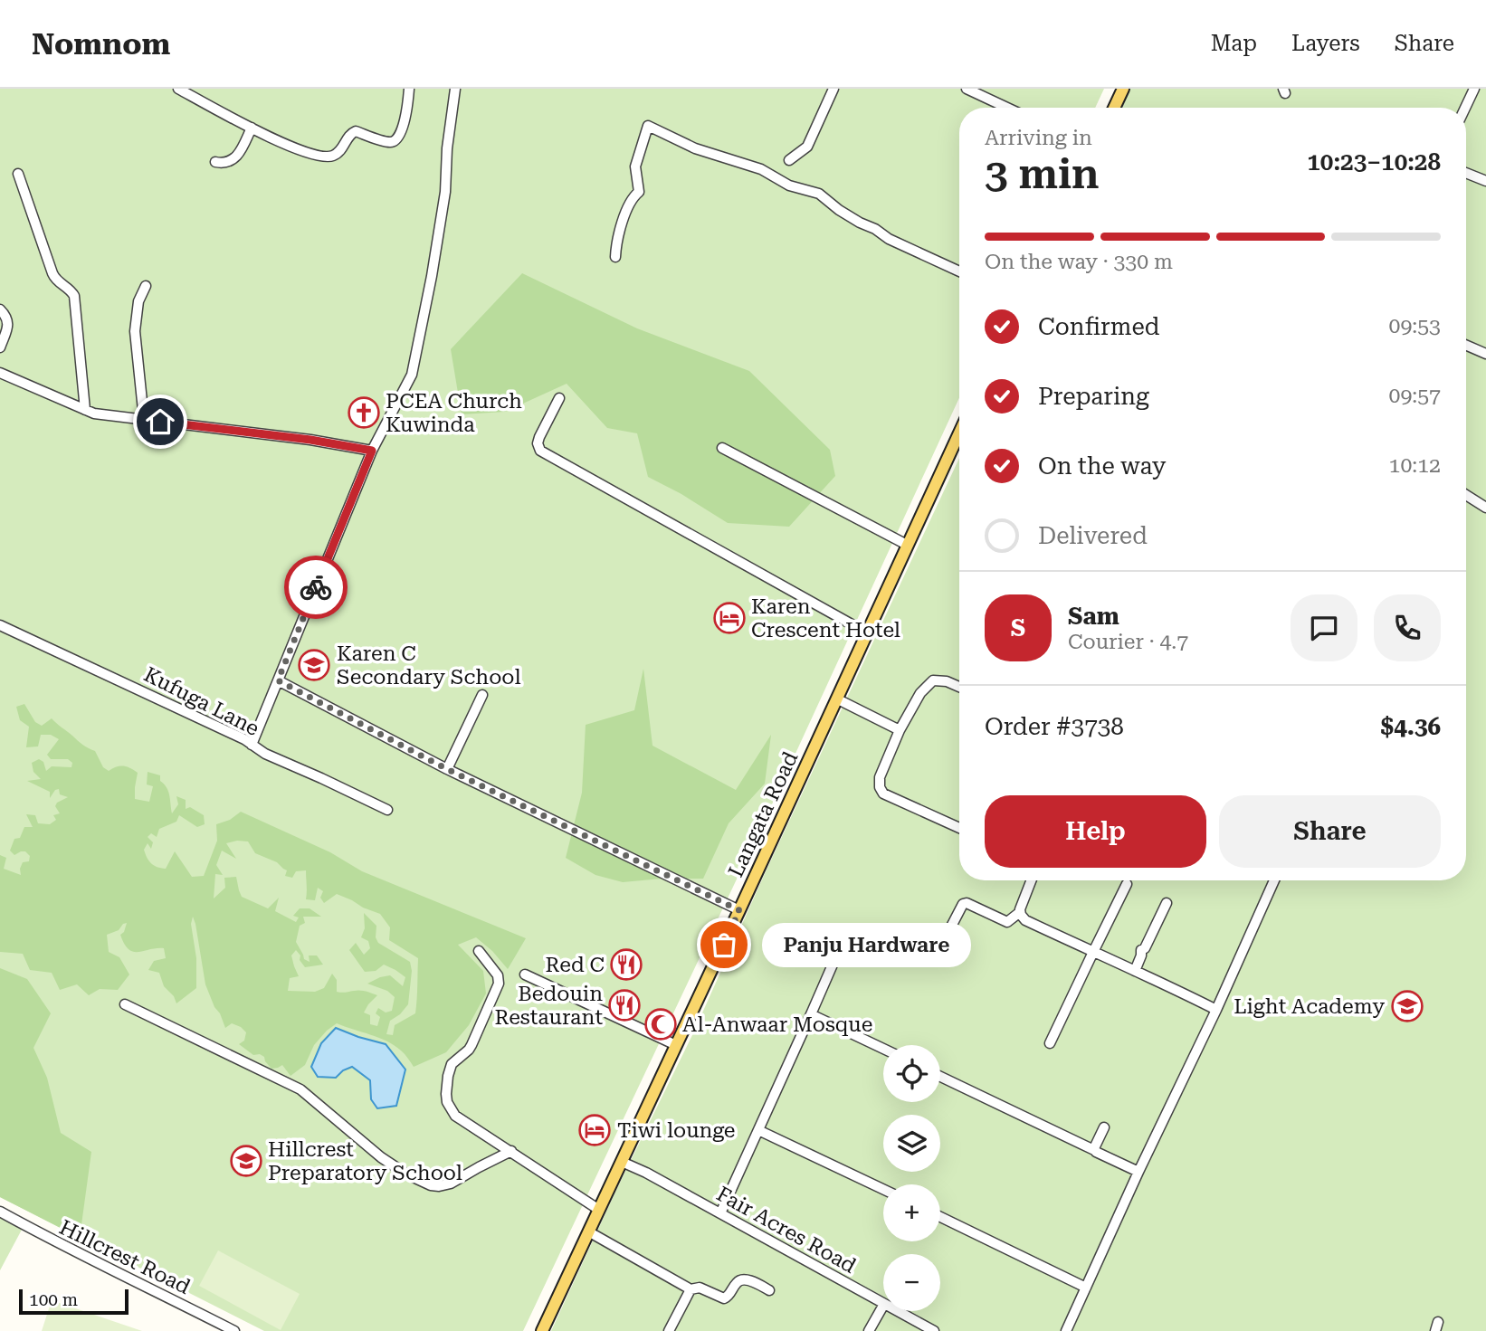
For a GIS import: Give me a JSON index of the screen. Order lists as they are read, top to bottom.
{
  "streets": {
    "main road": ["Langata Road"],
    "street": ["Kufuga Lane", "Fair Acres Road", "Hillcrest Road"]
  },
  "crossings": [
    ["Langata Road", "Fair Acres Road"]
  ],
  "places": {
    "church": ["PCEA Church Kuwinda"],
    "hotel": ["Karen Crescent Hotel", "Tiwi lounge"],
    "school or university": ["Karen C Secondary School", "Light Academy", "Hillcrest Preparatory School"],
    "other": ["Panju Hardware"],
    "restaurant": ["Red C", "Bedouin Restaurant"],
    "mosque": ["Al-Anwaar Mosque"]
  },
  "scale_bar": "100 m",
  "page": {
    "header": "Nomnom",
    "nav": ["Map", "Layers", "Share"],
    "heading": ["3 min", "Arriving in", "10:23–10:28"],
    "panel": [
      "Sam",
      "Courier · 4.7",
      "Order #3738",
      "$4.36"
    ],
    "bar": "On the way · 330 m",
    "list": [
      ["Confirmed", "09:53"],
      ["Preparing", "09:57"],
      ["On the way", "10:12"],
      "Delivered"
    ],
    "round": "S",
    "buttons": ["Help", "Share"],
    "bubble": "Panju Hardware",
    "map_buttons": ["+", "−"],
    "scale": "100 m"
  }
}
